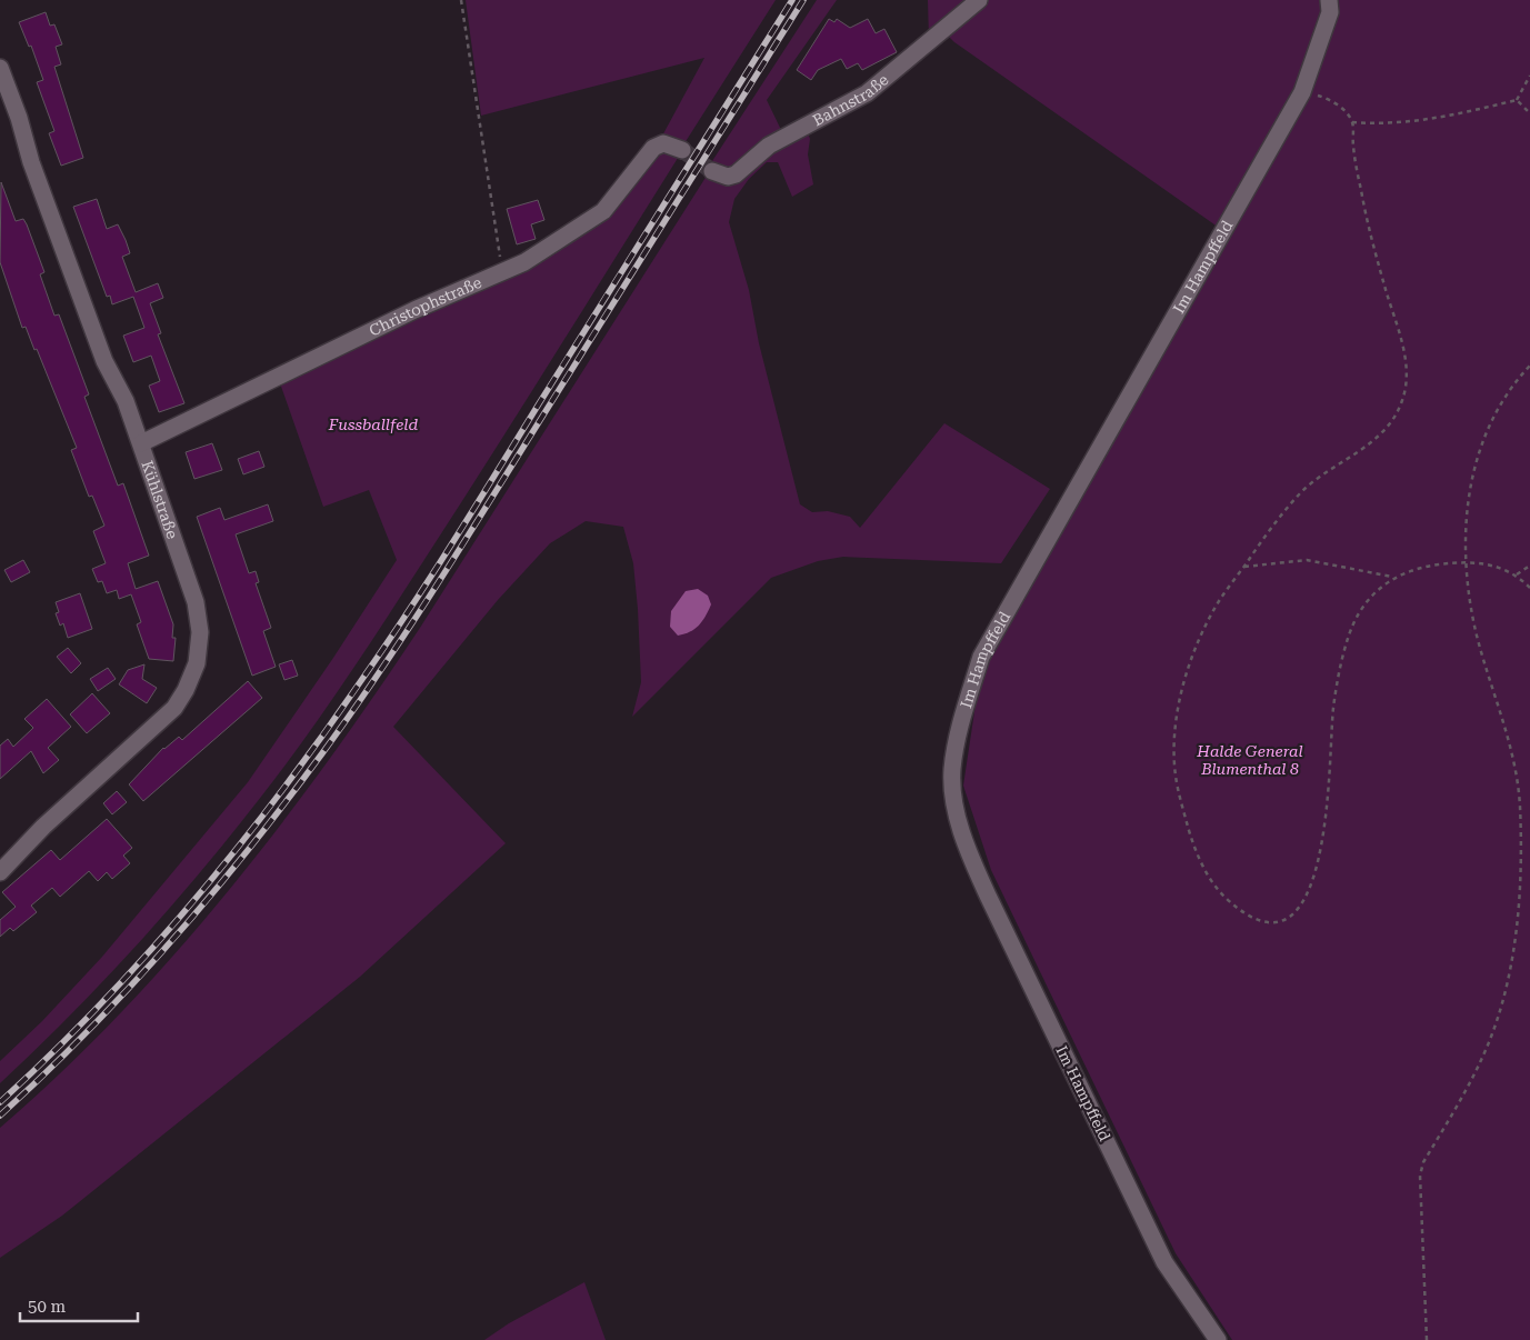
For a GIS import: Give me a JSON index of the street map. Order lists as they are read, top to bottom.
{
  "streets": {
    "street": [
      "Bahnstraße",
      "Im Hampffeld",
      "Christophstraße",
      "Kühlstraße"
    ]
  },
  "crossings": [
    ["Christophstraße", "Kühlstraße"]
  ],
  "parks": ["Fussballfeld", "Halde General Blumenthal 8"],
  "scale_bar": "50 m"
}
